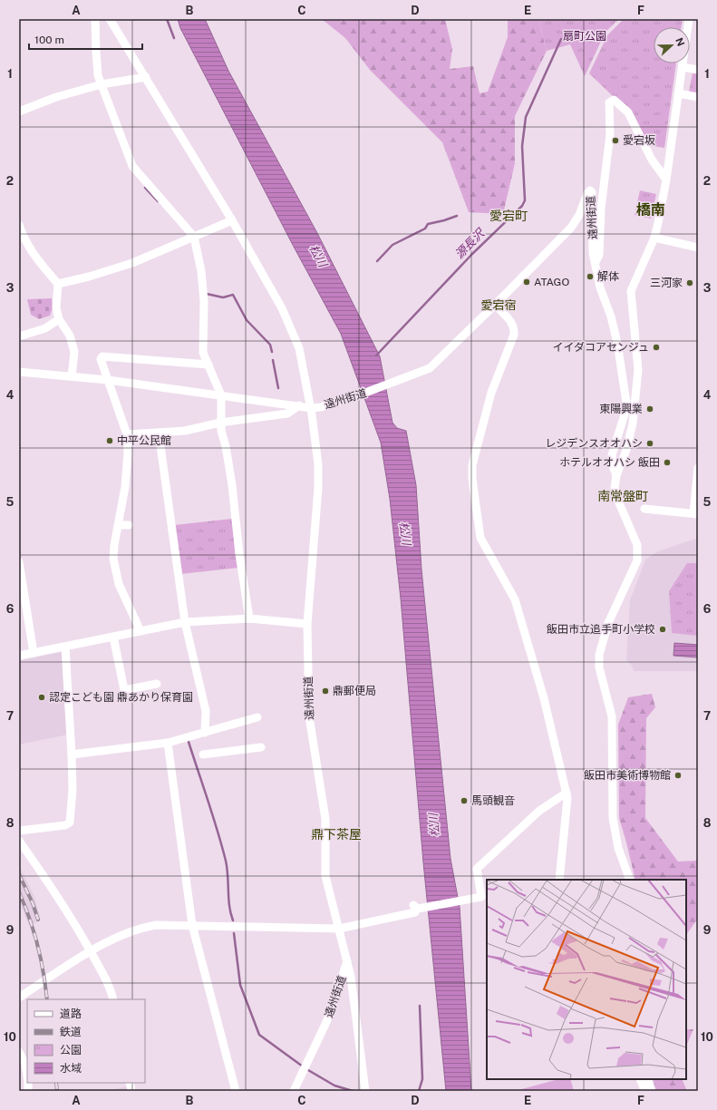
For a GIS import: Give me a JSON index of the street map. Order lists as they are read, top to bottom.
{
  "streets": {
    "street": ["遠州街道"]
  },
  "districts": [
    "橋南",
    "愛宕町",
    "愛宕宿",
    "南常盤町",
    "鼎下茶屋"
  ],
  "water": ["源長沢", "松川"],
  "parks": ["扇町公園"],
  "places": [
    "愛宕坂",
    "解体",
    "ATAGO",
    "三河家",
    "イイダコアセンジュ",
    "東陽興業",
    "中平公民館",
    "レジデンスオオハシ",
    "ホテルオオハシ 飯田",
    "飯田市立追手町小学校",
    "鼎郵便局",
    "認定こども園 鼎あかり保育園",
    "飯田市美術博物館",
    "馬頭観音"
  ],
  "legend": [
    "道路",
    "鉄道",
    "公園",
    "水域"
  ],
  "scale_bar": "100 m",
  "north": "right",
  "grid": {
    "columns": [
      "A",
      "B",
      "C",
      "D",
      "E",
      "F"
    ],
    "rows": [
      "1",
      "2",
      "3",
      "4",
      "5",
      "6",
      "7",
      "8",
      "9",
      "10"
    ]
  }
}
